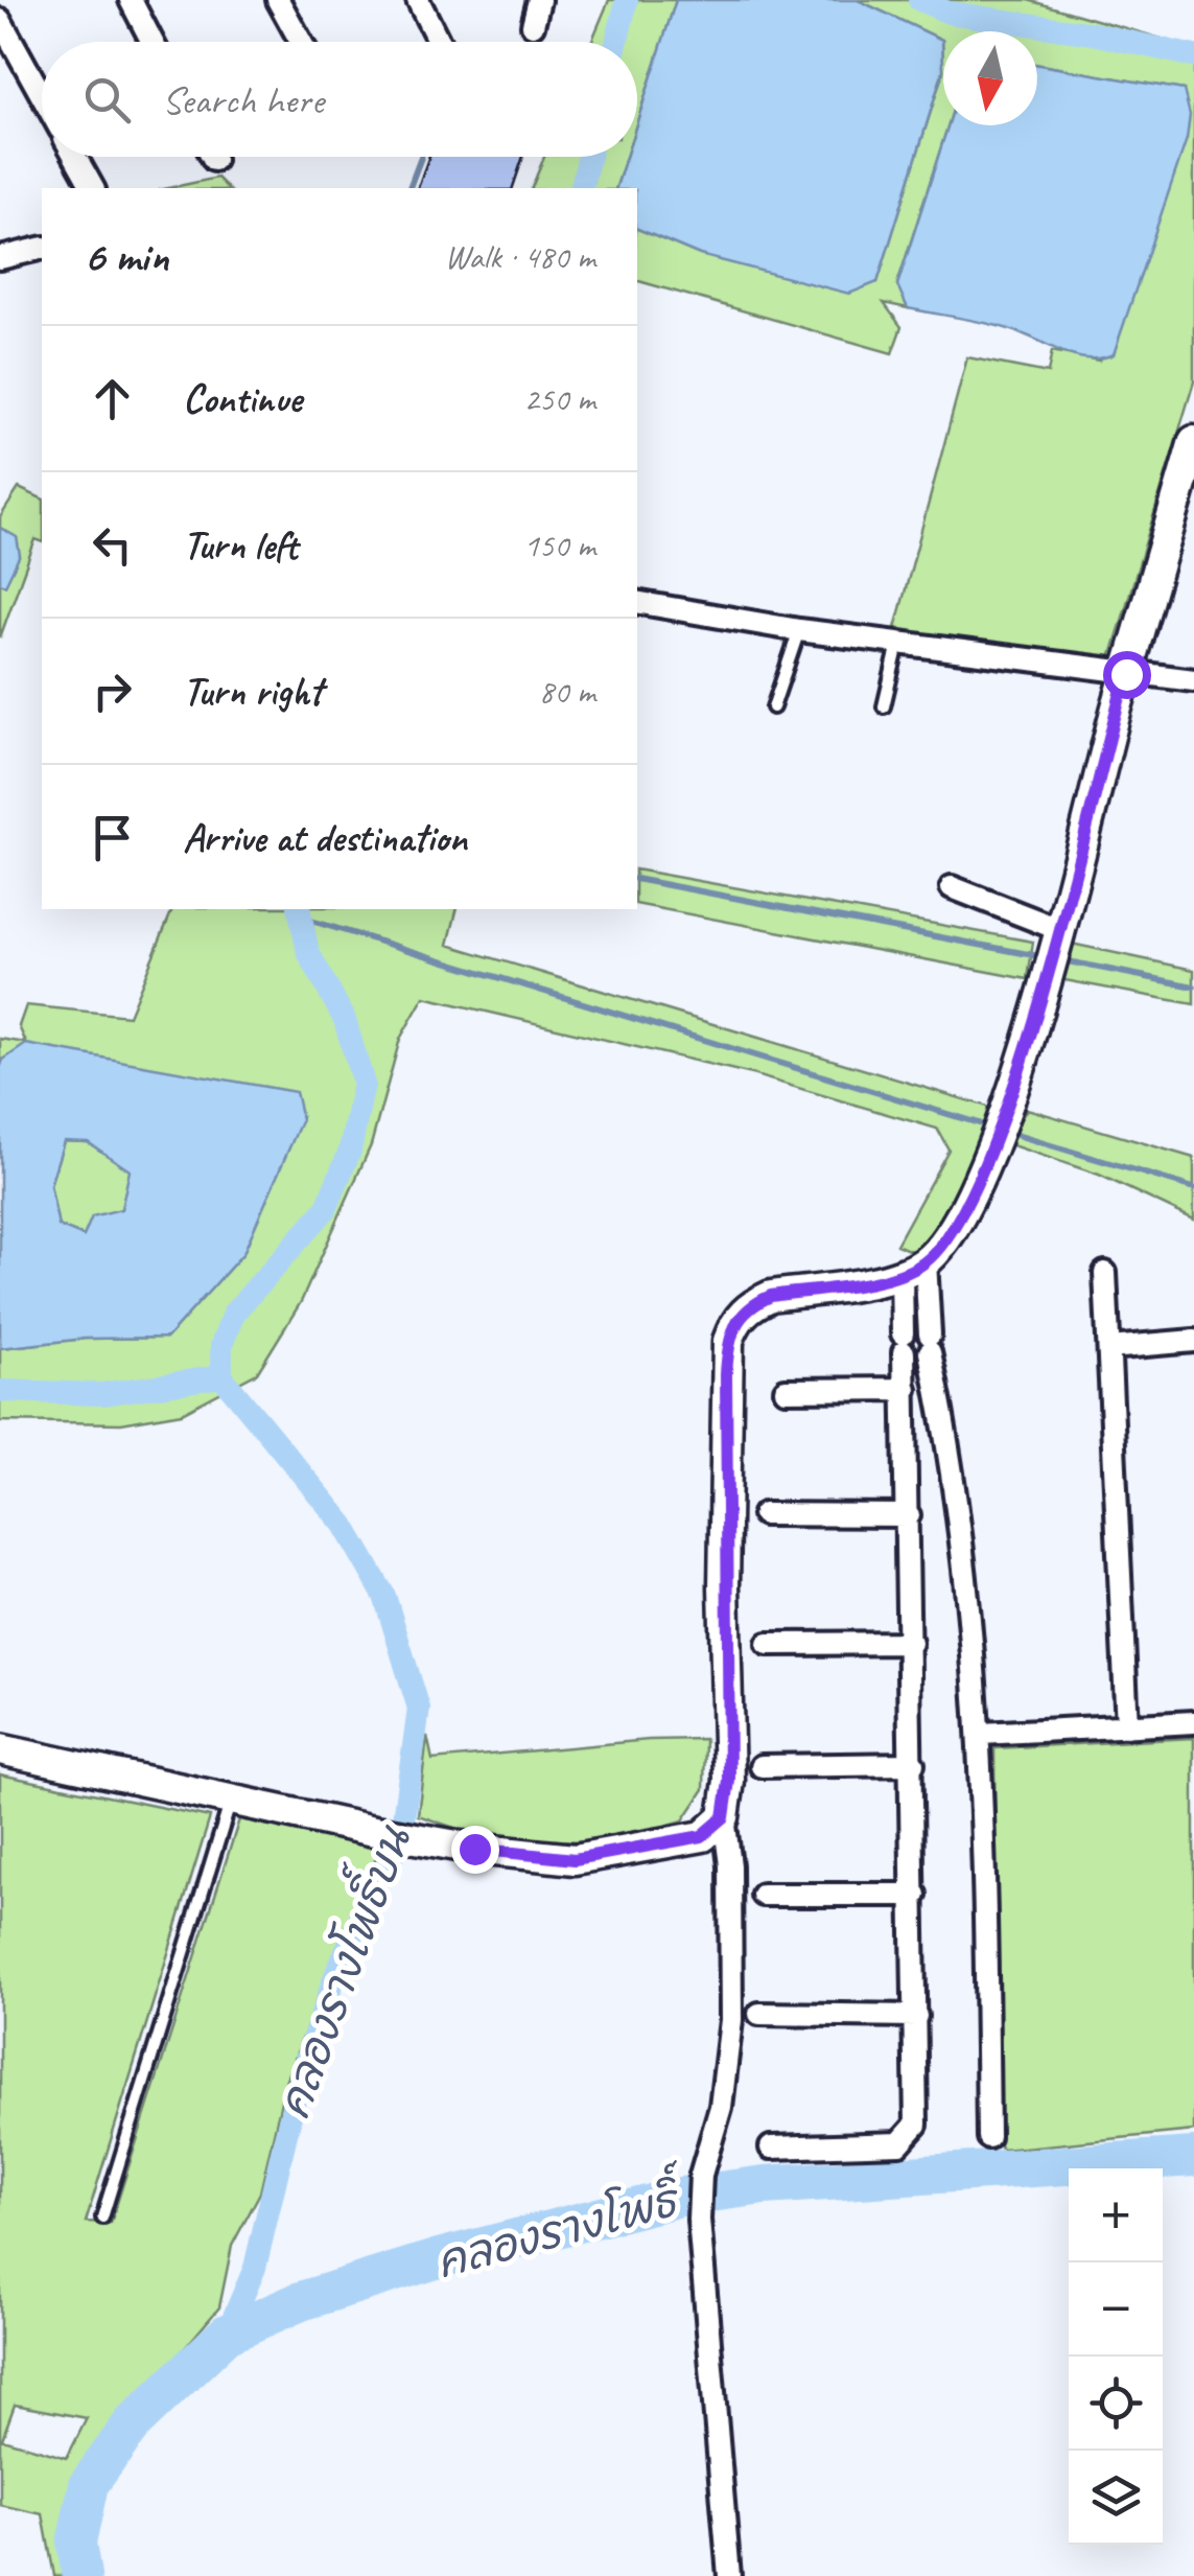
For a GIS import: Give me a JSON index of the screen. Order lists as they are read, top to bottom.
{
  "water": ["คลองรางโพธิ์บน", "คลองรางโพธิ์"],
  "north": "bottom",
  "page": {
    "search": "Search here",
    "heading": ["6 min", "Walk · 480 m"],
    "list": [
      ["Continue", "250 m"],
      ["Turn left", "150 m"],
      ["Turn right", "80 m"],
      "Arrive at destination"
    ],
    "map_buttons": ["+", "−"]
  }
}
